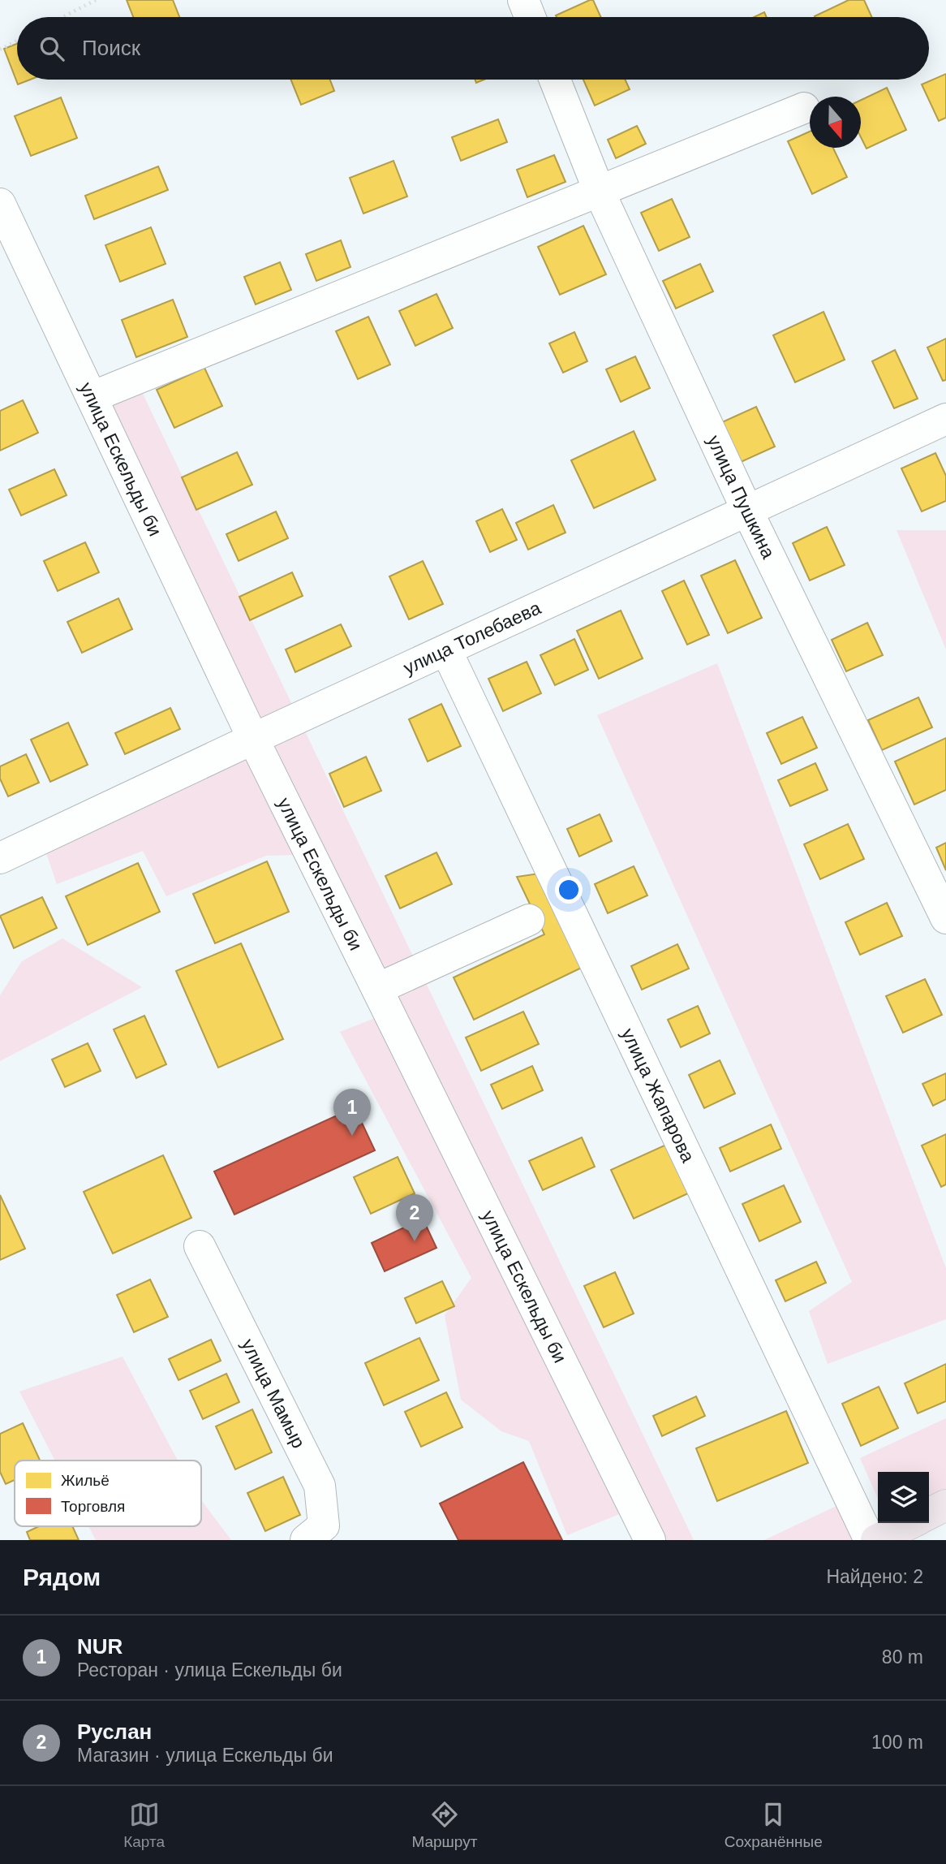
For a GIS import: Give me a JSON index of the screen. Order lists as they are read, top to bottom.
{
  "streets": {
    "street": [
      "улица Ескельды би",
      "улица Пушкина",
      "улица Толебаева",
      "улица Жапарова",
      "улица Мамыр"
    ]
  },
  "crossings": [
    ["улица Ескельды би", "улица Толебаева"],
    ["улица Пушкина", "улица Толебаева"],
    ["улица Толебаева", "улица Жапарова"]
  ],
  "legend": ["Жильё", "Торговля"],
  "north": "bottom",
  "page": {
    "search": "Поиск",
    "pins": ["1", "2"],
    "heading": ["Рядом", "Найдено: 2"],
    "list": [
      {
        "mark": "1",
        "name": "NUR",
        "note": "Ресторан · улица Ескельды би",
        "value": "80 m"
      },
      {
        "mark": "2",
        "name": "Руслан",
        "note": "Магазин · улица Ескельды би",
        "value": "100 m"
      }
    ],
    "nav": ["Карта", "Маршрут", "Сохранённые"]
  }
}
